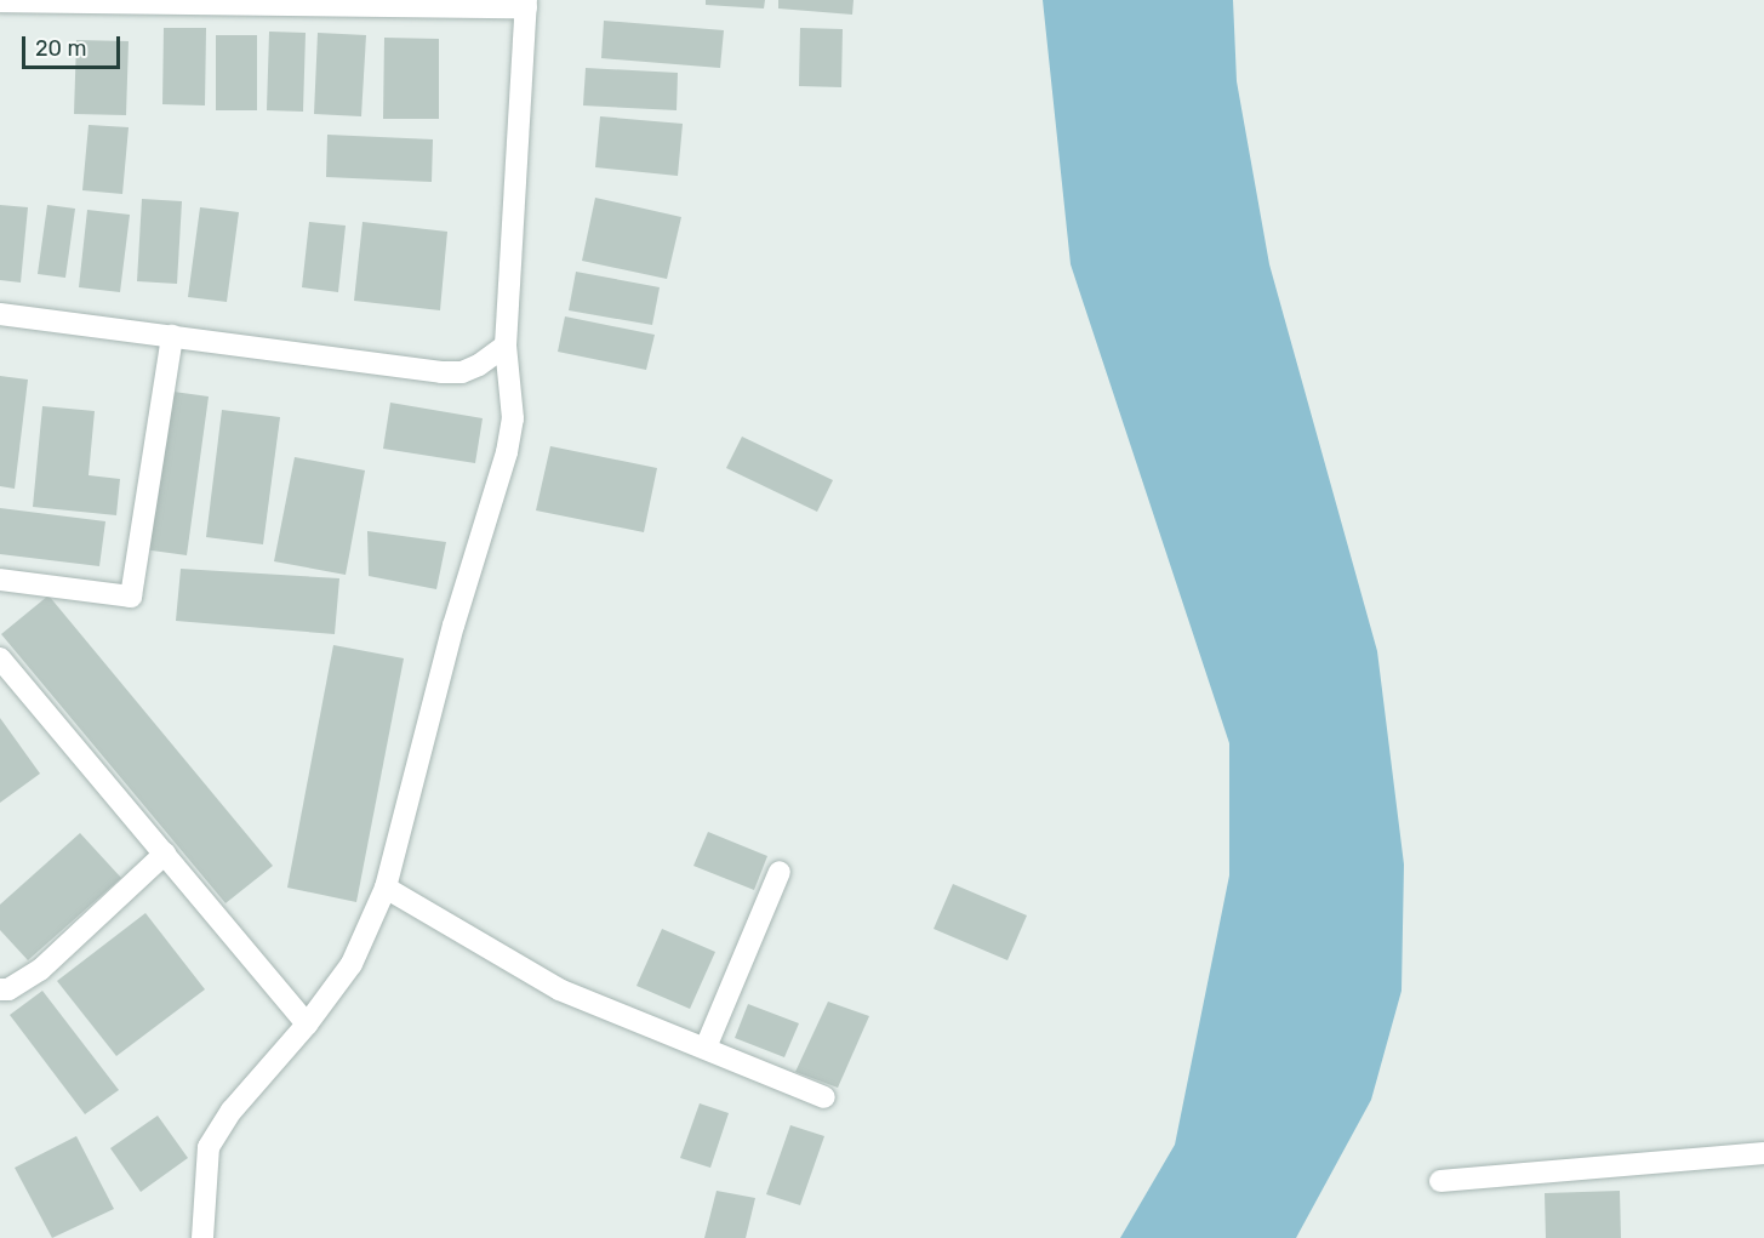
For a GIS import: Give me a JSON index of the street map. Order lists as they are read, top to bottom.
{
  "scale_bar": "20 m"
}
